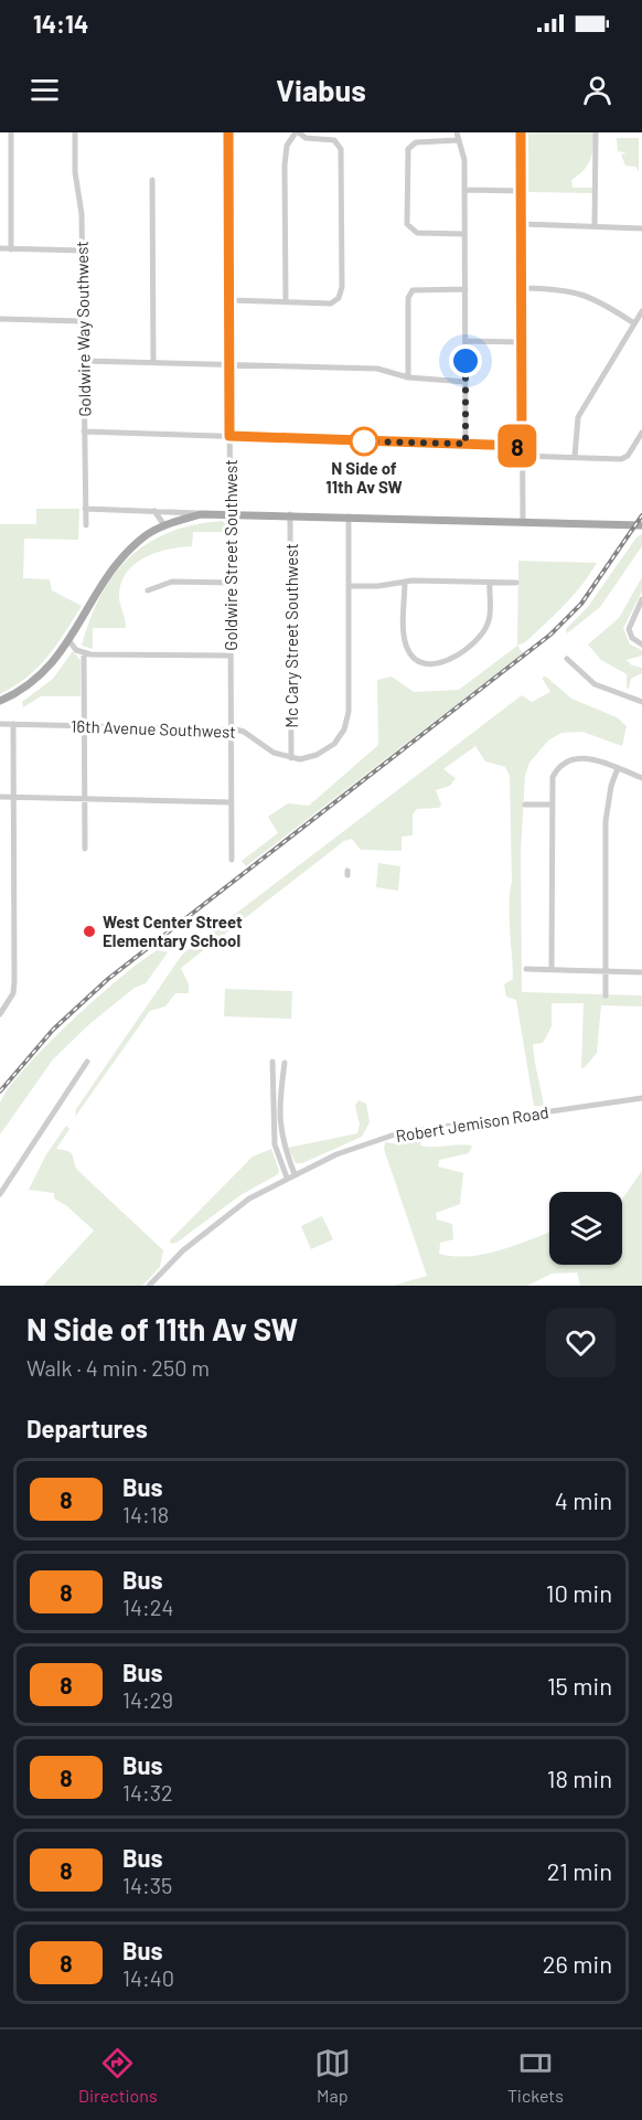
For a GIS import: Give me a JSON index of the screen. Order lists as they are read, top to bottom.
{
  "streets": {
    "street": [
      "Goldwire Way Southwest",
      "Goldwire Street Southwest",
      "Mc Cary Street Southwest",
      "16th Avenue Southwest",
      "Robert Jemison Road"
    ]
  },
  "crossings": [
    ["Goldwire Street Southwest", "16th Avenue Southwest"],
    ["Mc Cary Street Southwest", "16th Avenue Southwest"]
  ],
  "places": ["N Side of 11th Av SW", "West Center Street Elementary School"],
  "lines": ["bus line 8"],
  "page": {
    "status": "14:14",
    "header": "Viabus",
    "on_map": "8",
    "heading": [
      ["N Side of 11th Av SW", "Walk · 4 min · 250 m"],
      "Departures"
    ],
    "list": [
      {
        "mark": "8",
        "name": "Bus",
        "note": "14:18",
        "value": "4 min"
      },
      {
        "mark": "8",
        "name": "Bus",
        "note": "14:24",
        "value": "10 min"
      },
      {
        "mark": "8",
        "name": "Bus",
        "note": "14:29",
        "value": "15 min"
      },
      {
        "mark": "8",
        "name": "Bus",
        "note": "14:32",
        "value": "18 min"
      },
      {
        "mark": "8",
        "name": "Bus",
        "note": "14:35",
        "value": "21 min"
      },
      {
        "mark": "8",
        "name": "Bus",
        "note": "14:40",
        "value": "26 min"
      }
    ],
    "tabs": ["Directions", "Map", "Tickets"]
  }
}
